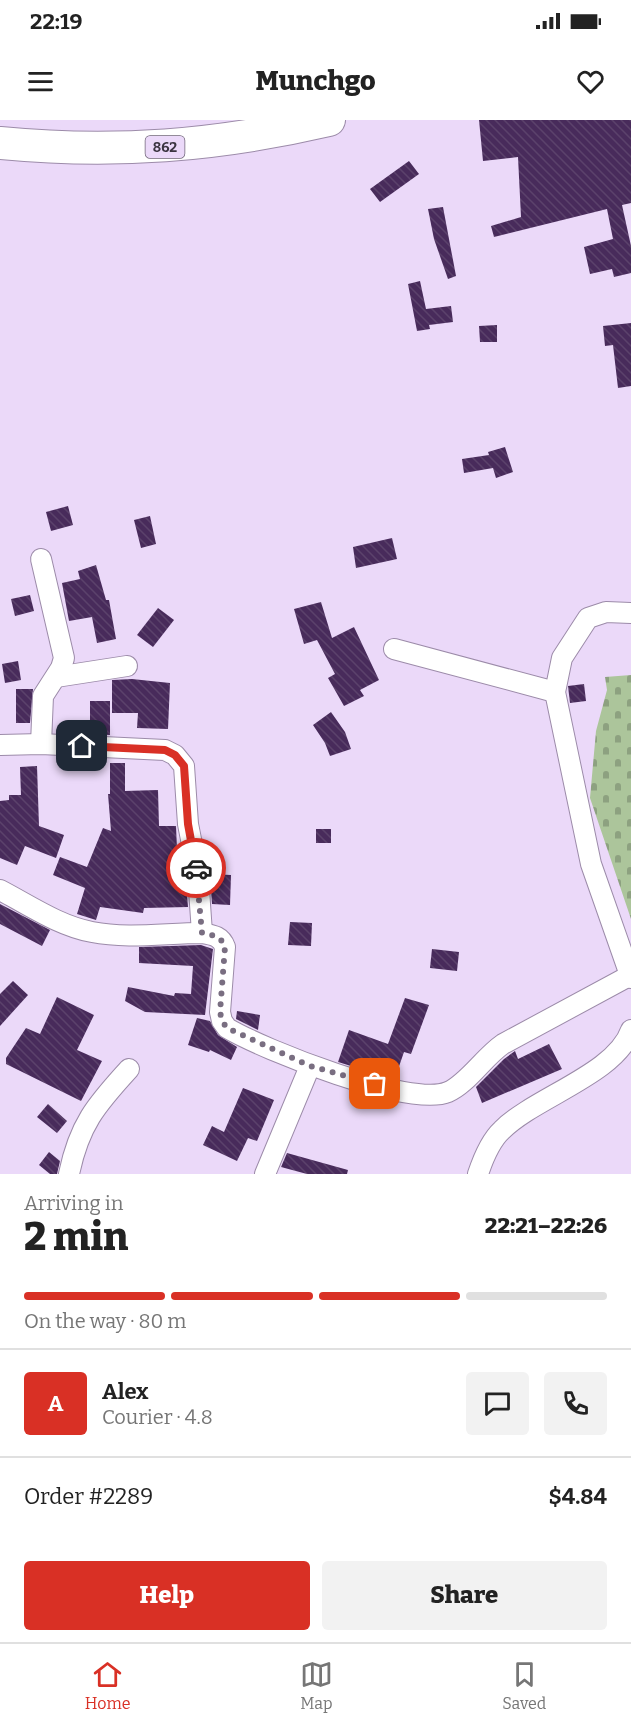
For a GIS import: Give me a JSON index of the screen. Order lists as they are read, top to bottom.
{
  "streets": {
    "main road": ["862"]
  },
  "page": {
    "status": "22:19",
    "header": "Munchgo",
    "heading": ["2 min", "Arriving in", "22:21–22:26"],
    "panel": [
      "Alex",
      "Courier · 4.8",
      "Order #2289",
      "$4.84"
    ],
    "bar": "On the way · 80 m",
    "round": "A",
    "buttons": ["Help", "Share"],
    "tabs": ["Home", "Map", "Saved"]
  }
}
